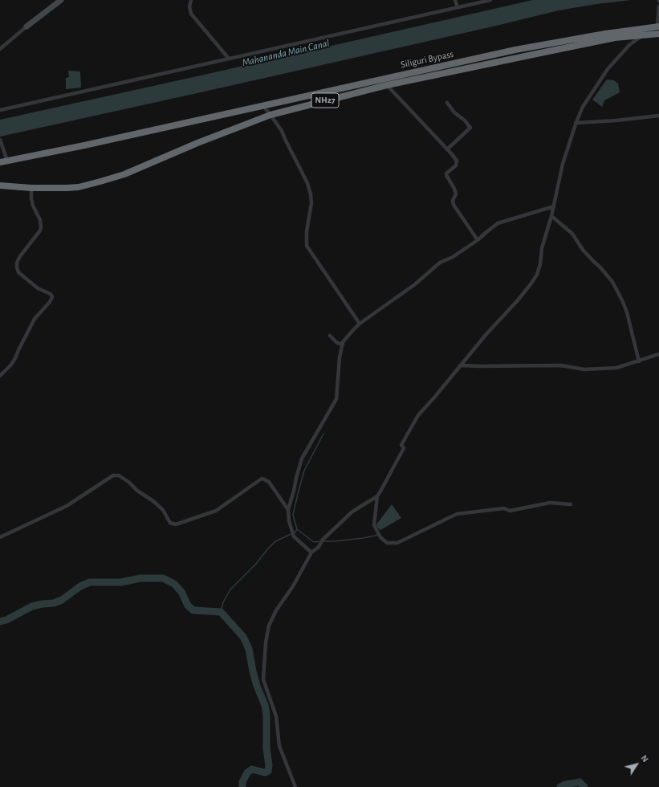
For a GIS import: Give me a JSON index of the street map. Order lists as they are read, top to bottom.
{
  "streets": {
    "highway": ["Siliguri Bypass", "NH27"]
  },
  "crossings": [
    ["Siliguri Bypass", "NH27"]
  ],
  "water": ["Mahananda Main Canal"],
  "north": "top right"
}
